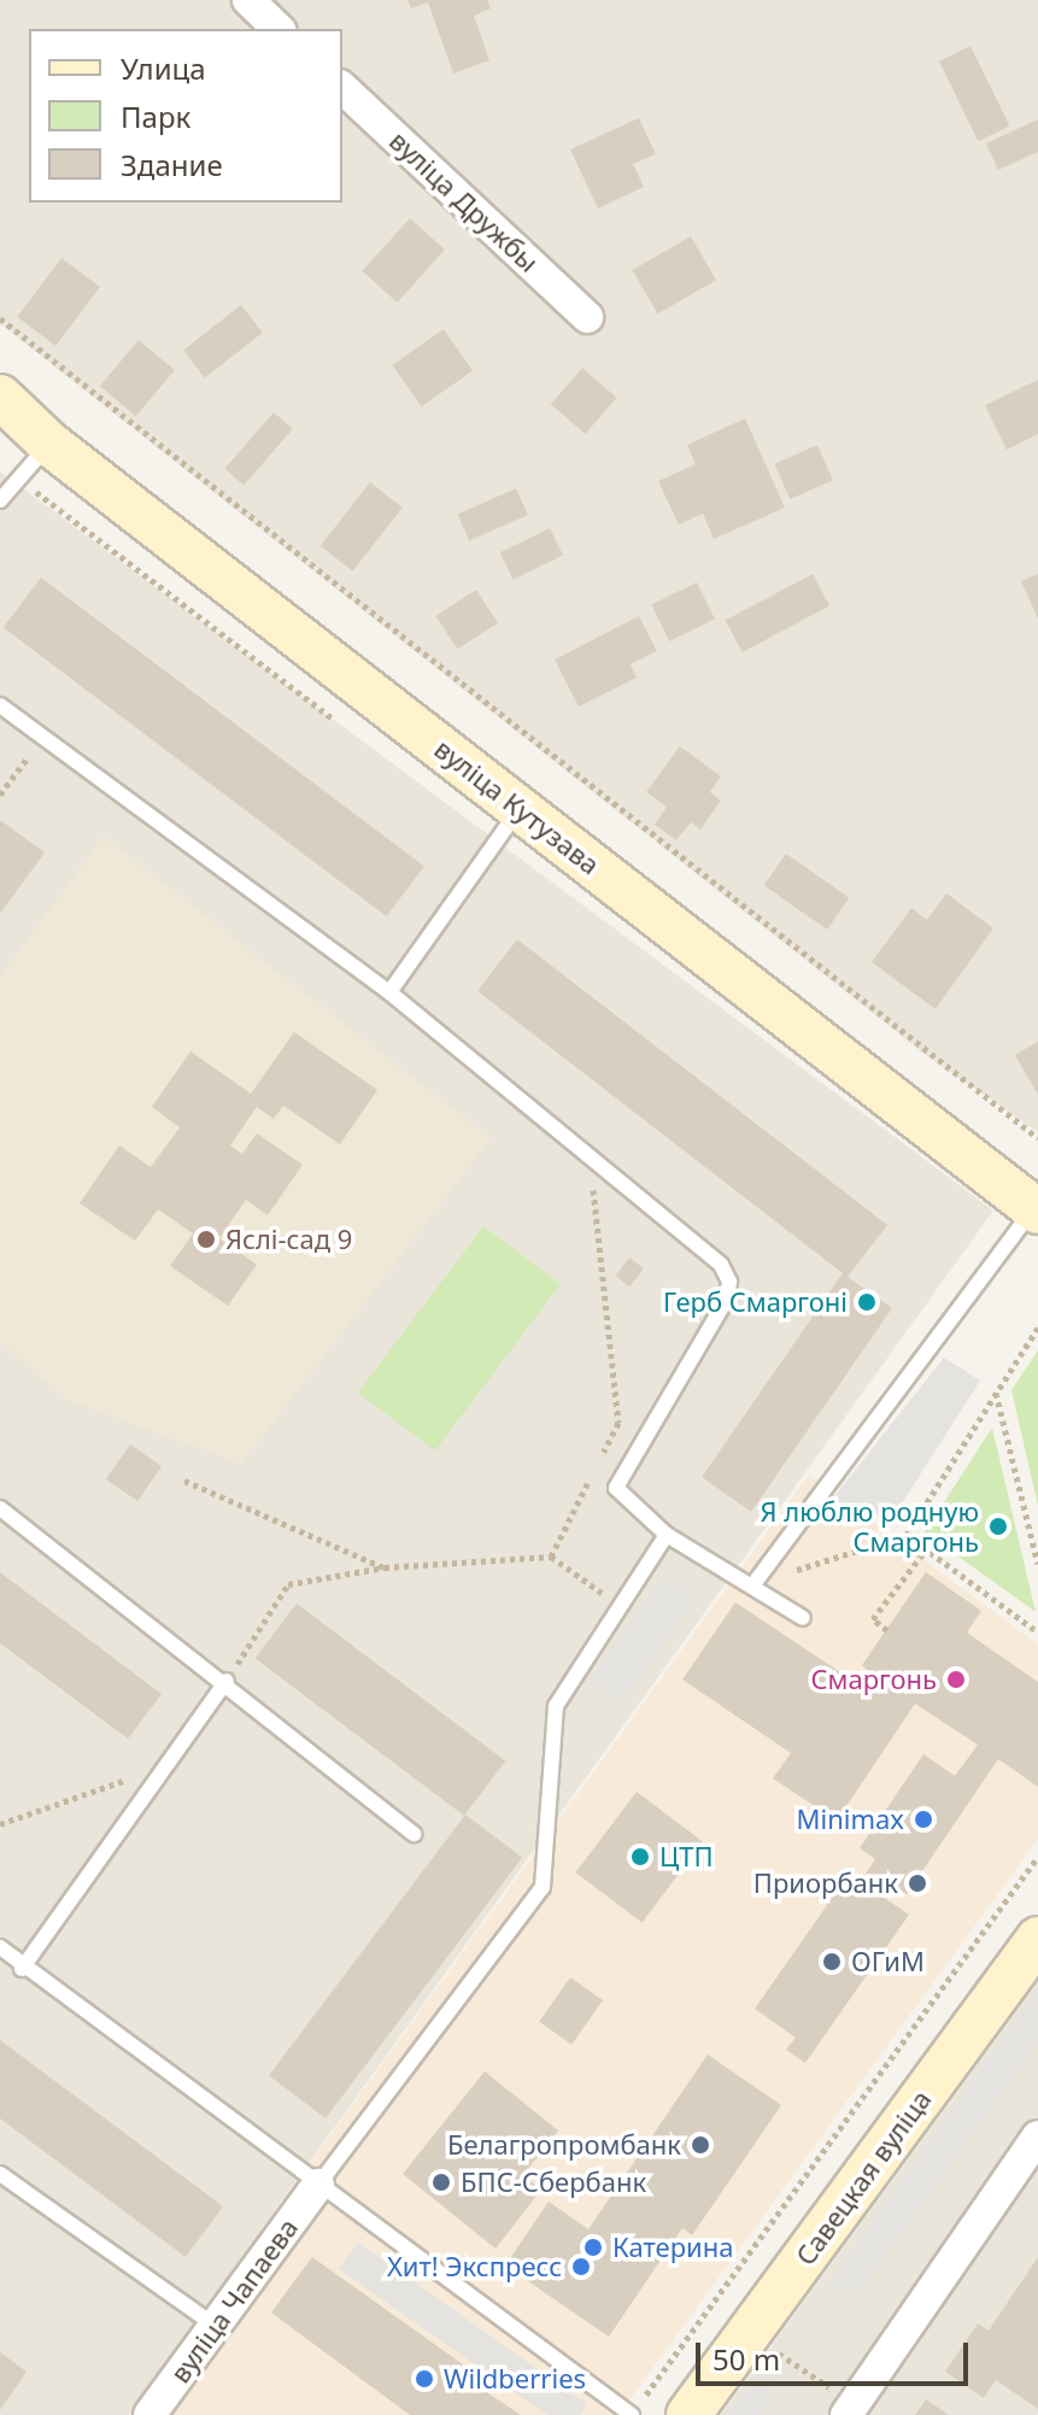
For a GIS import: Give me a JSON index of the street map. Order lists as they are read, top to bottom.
{
  "streets": {
    "main road": ["вуліца Кутузава", "Савецкая вуліца"],
    "street": ["вуліца Дружбы", "вуліца Чапаева"]
  },
  "places": [
    "Яслі-сад 9",
    "Герб Смаргоні",
    "Я люблю родную Смаргонь",
    "Смаргонь",
    "Minimax",
    "ЦТП",
    "Приорбанк",
    "ОГиМ",
    "Белагропромбанк",
    "БПС-Сбербанк",
    "Катерина",
    "Хит! Экспресс",
    "Wildberries"
  ],
  "legend": ["Улица", "Парк", "Здание"],
  "scale_bar": "50 m"
}
